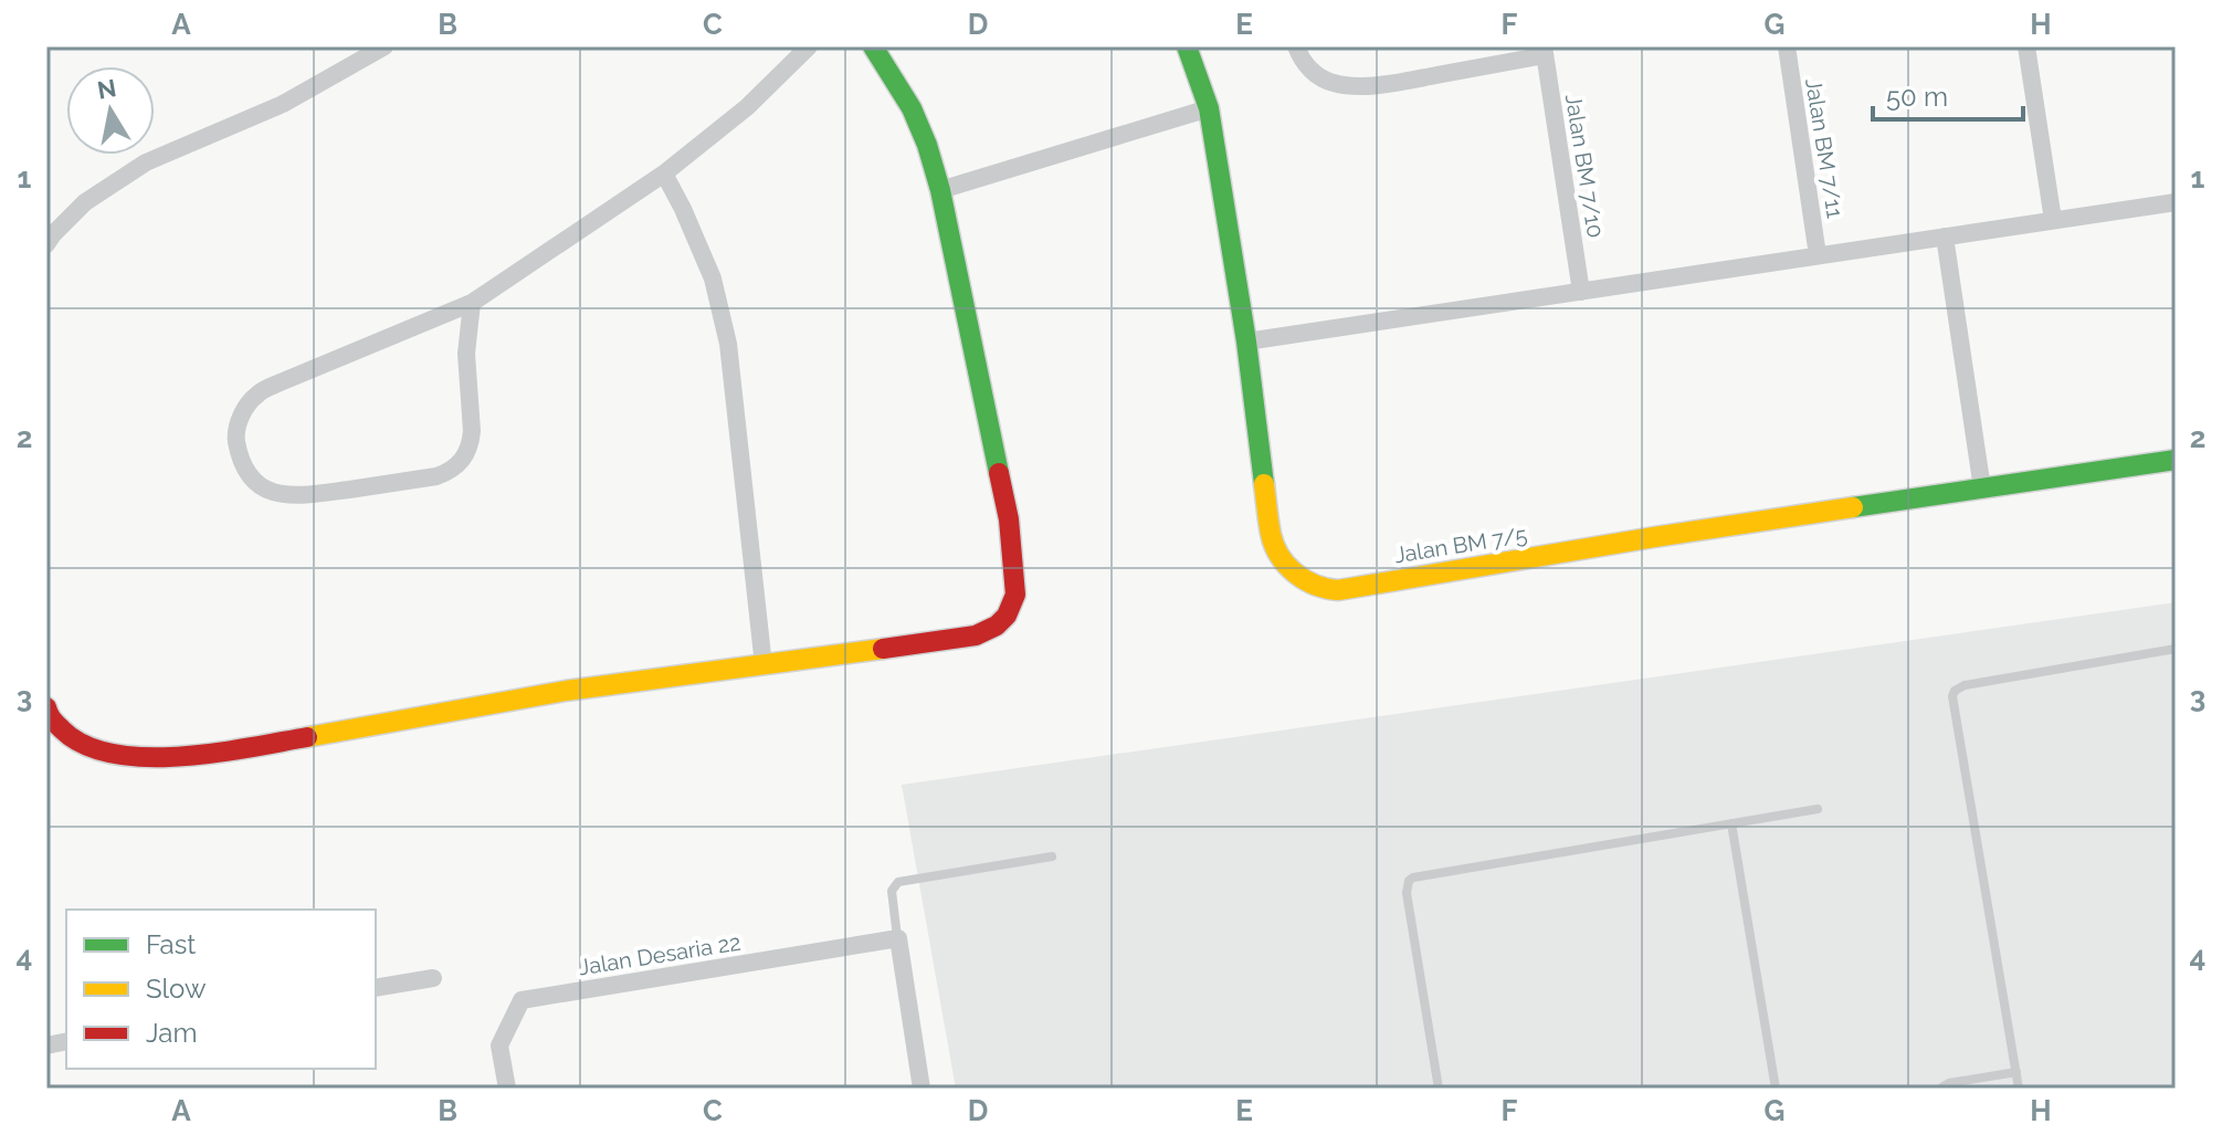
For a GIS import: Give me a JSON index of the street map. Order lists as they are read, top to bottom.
{
  "streets": {
    "street": [
      "Jalan BM 7/11",
      "Jalan BM 7/10",
      "Jalan BM 7/5",
      "Jalan Desaria 22"
    ]
  },
  "legend": ["Fast", "Slow", "Jam"],
  "scale_bar": "50 m",
  "north": "top",
  "grid": {
    "columns": [
      "A",
      "B",
      "C",
      "D",
      "E",
      "F",
      "G",
      "H"
    ],
    "rows": [
      "1",
      "2",
      "3",
      "4"
    ]
  }
}
